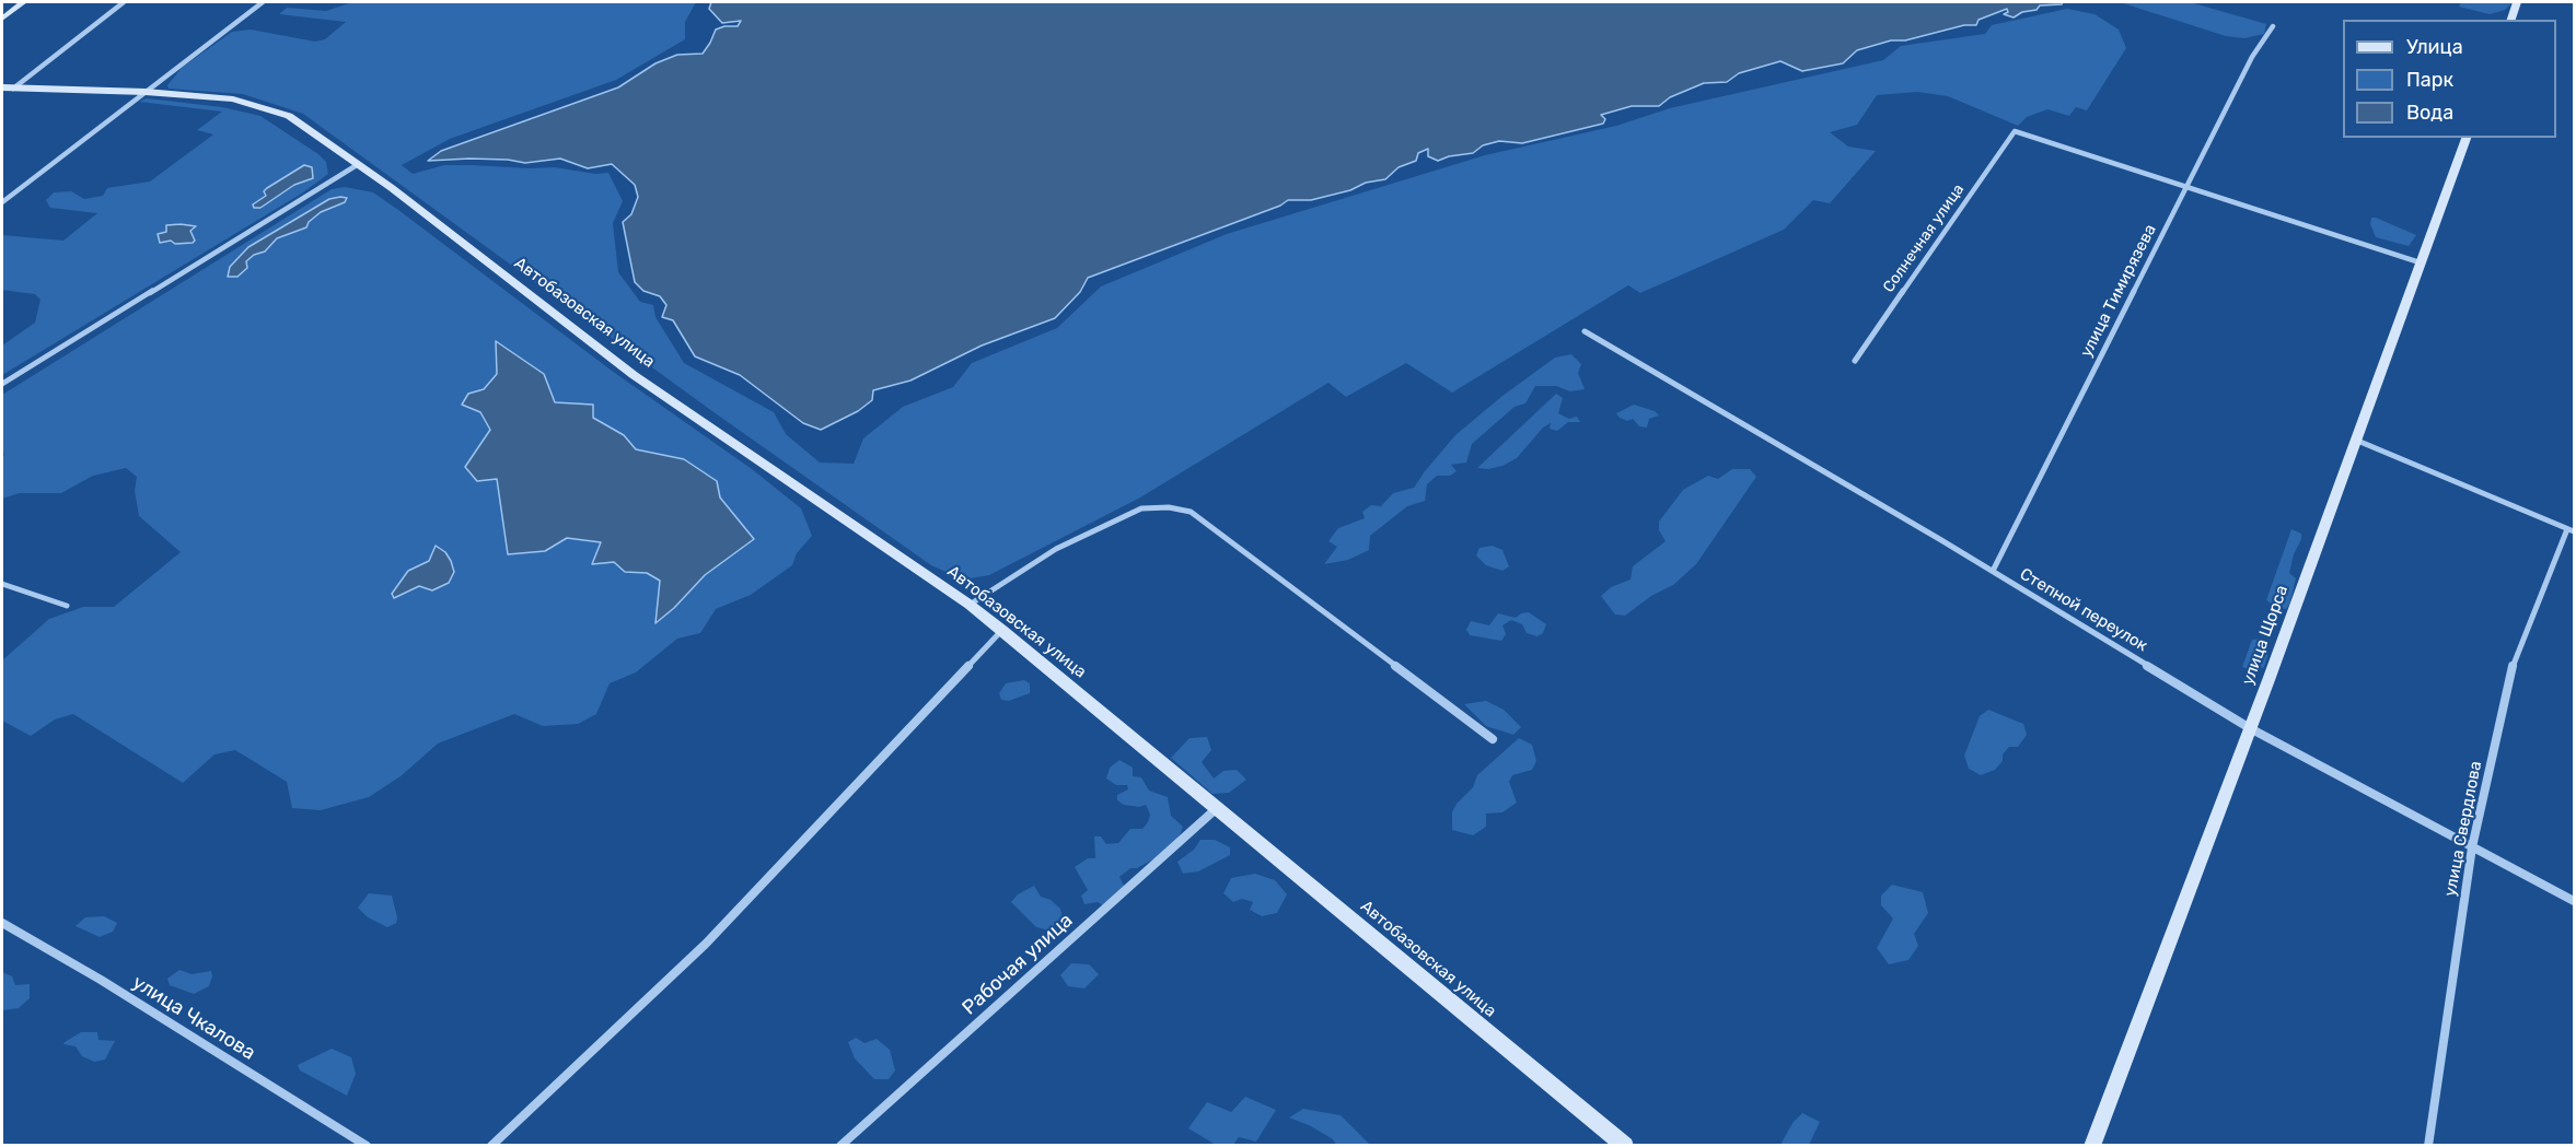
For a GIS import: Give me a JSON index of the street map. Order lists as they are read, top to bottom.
{
  "streets": {
    "street": [
      "Солнечная улица",
      "улица Тимирязева",
      "Автобазовская улица",
      "Степной переулок",
      "улица Щорса",
      "улица Свердлова",
      "Рабочая улица",
      "улица Чкалова"
    ]
  },
  "crossings": [
    ["Солнечная улица", "улица Тимирязева"],
    ["улица Тимирязева", "Степной переулок"],
    ["Автобазовская улица", "Рабочая улица"],
    ["Степной переулок", "улица Щорса"],
    ["Степной переулок", "улица Свердлова"]
  ],
  "legend": ["Улица", "Парк", "Вода"]
}
